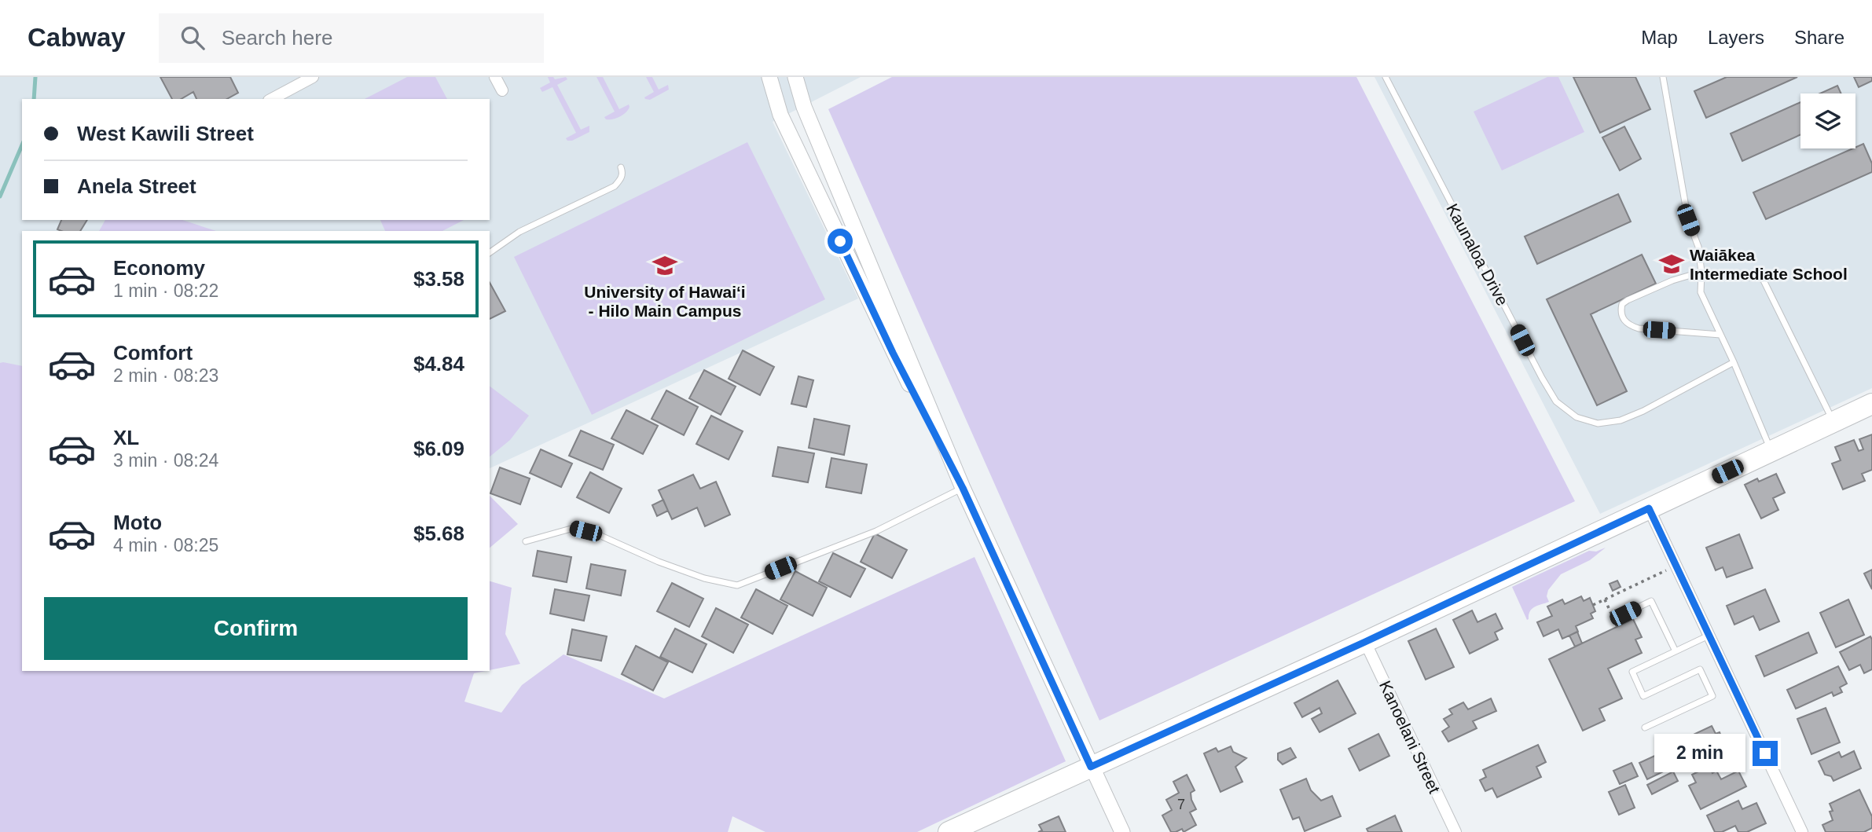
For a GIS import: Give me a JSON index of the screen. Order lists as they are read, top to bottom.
{
  "streets": {
    "street": ["Kanoelani Street"],
    "lane": ["Kaunaloa Drive"]
  },
  "places": {
    "school or university": ["Waiākea Intermediate School", "University of Hawaiʻi - Hilo Main Campus"]
  },
  "house_numbers": ["7"],
  "page": {
    "header": "Cabway",
    "search": "Search here",
    "nav": ["Map", "Layers", "Share"],
    "banner": ["West Kawili Street", "Anela Street"],
    "list": [
      {
        "name": "Economy",
        "note": "1 min · 08:22",
        "value": "$3.58"
      },
      {
        "name": "Comfort",
        "note": "2 min · 08:23",
        "value": "$4.84"
      },
      {
        "name": "XL",
        "note": "3 min · 08:24",
        "value": "$6.09"
      },
      {
        "name": "Moto",
        "note": "4 min · 08:25",
        "value": "$5.68"
      }
    ],
    "buttons": "Confirm",
    "bubble": "2 min"
  }
}
